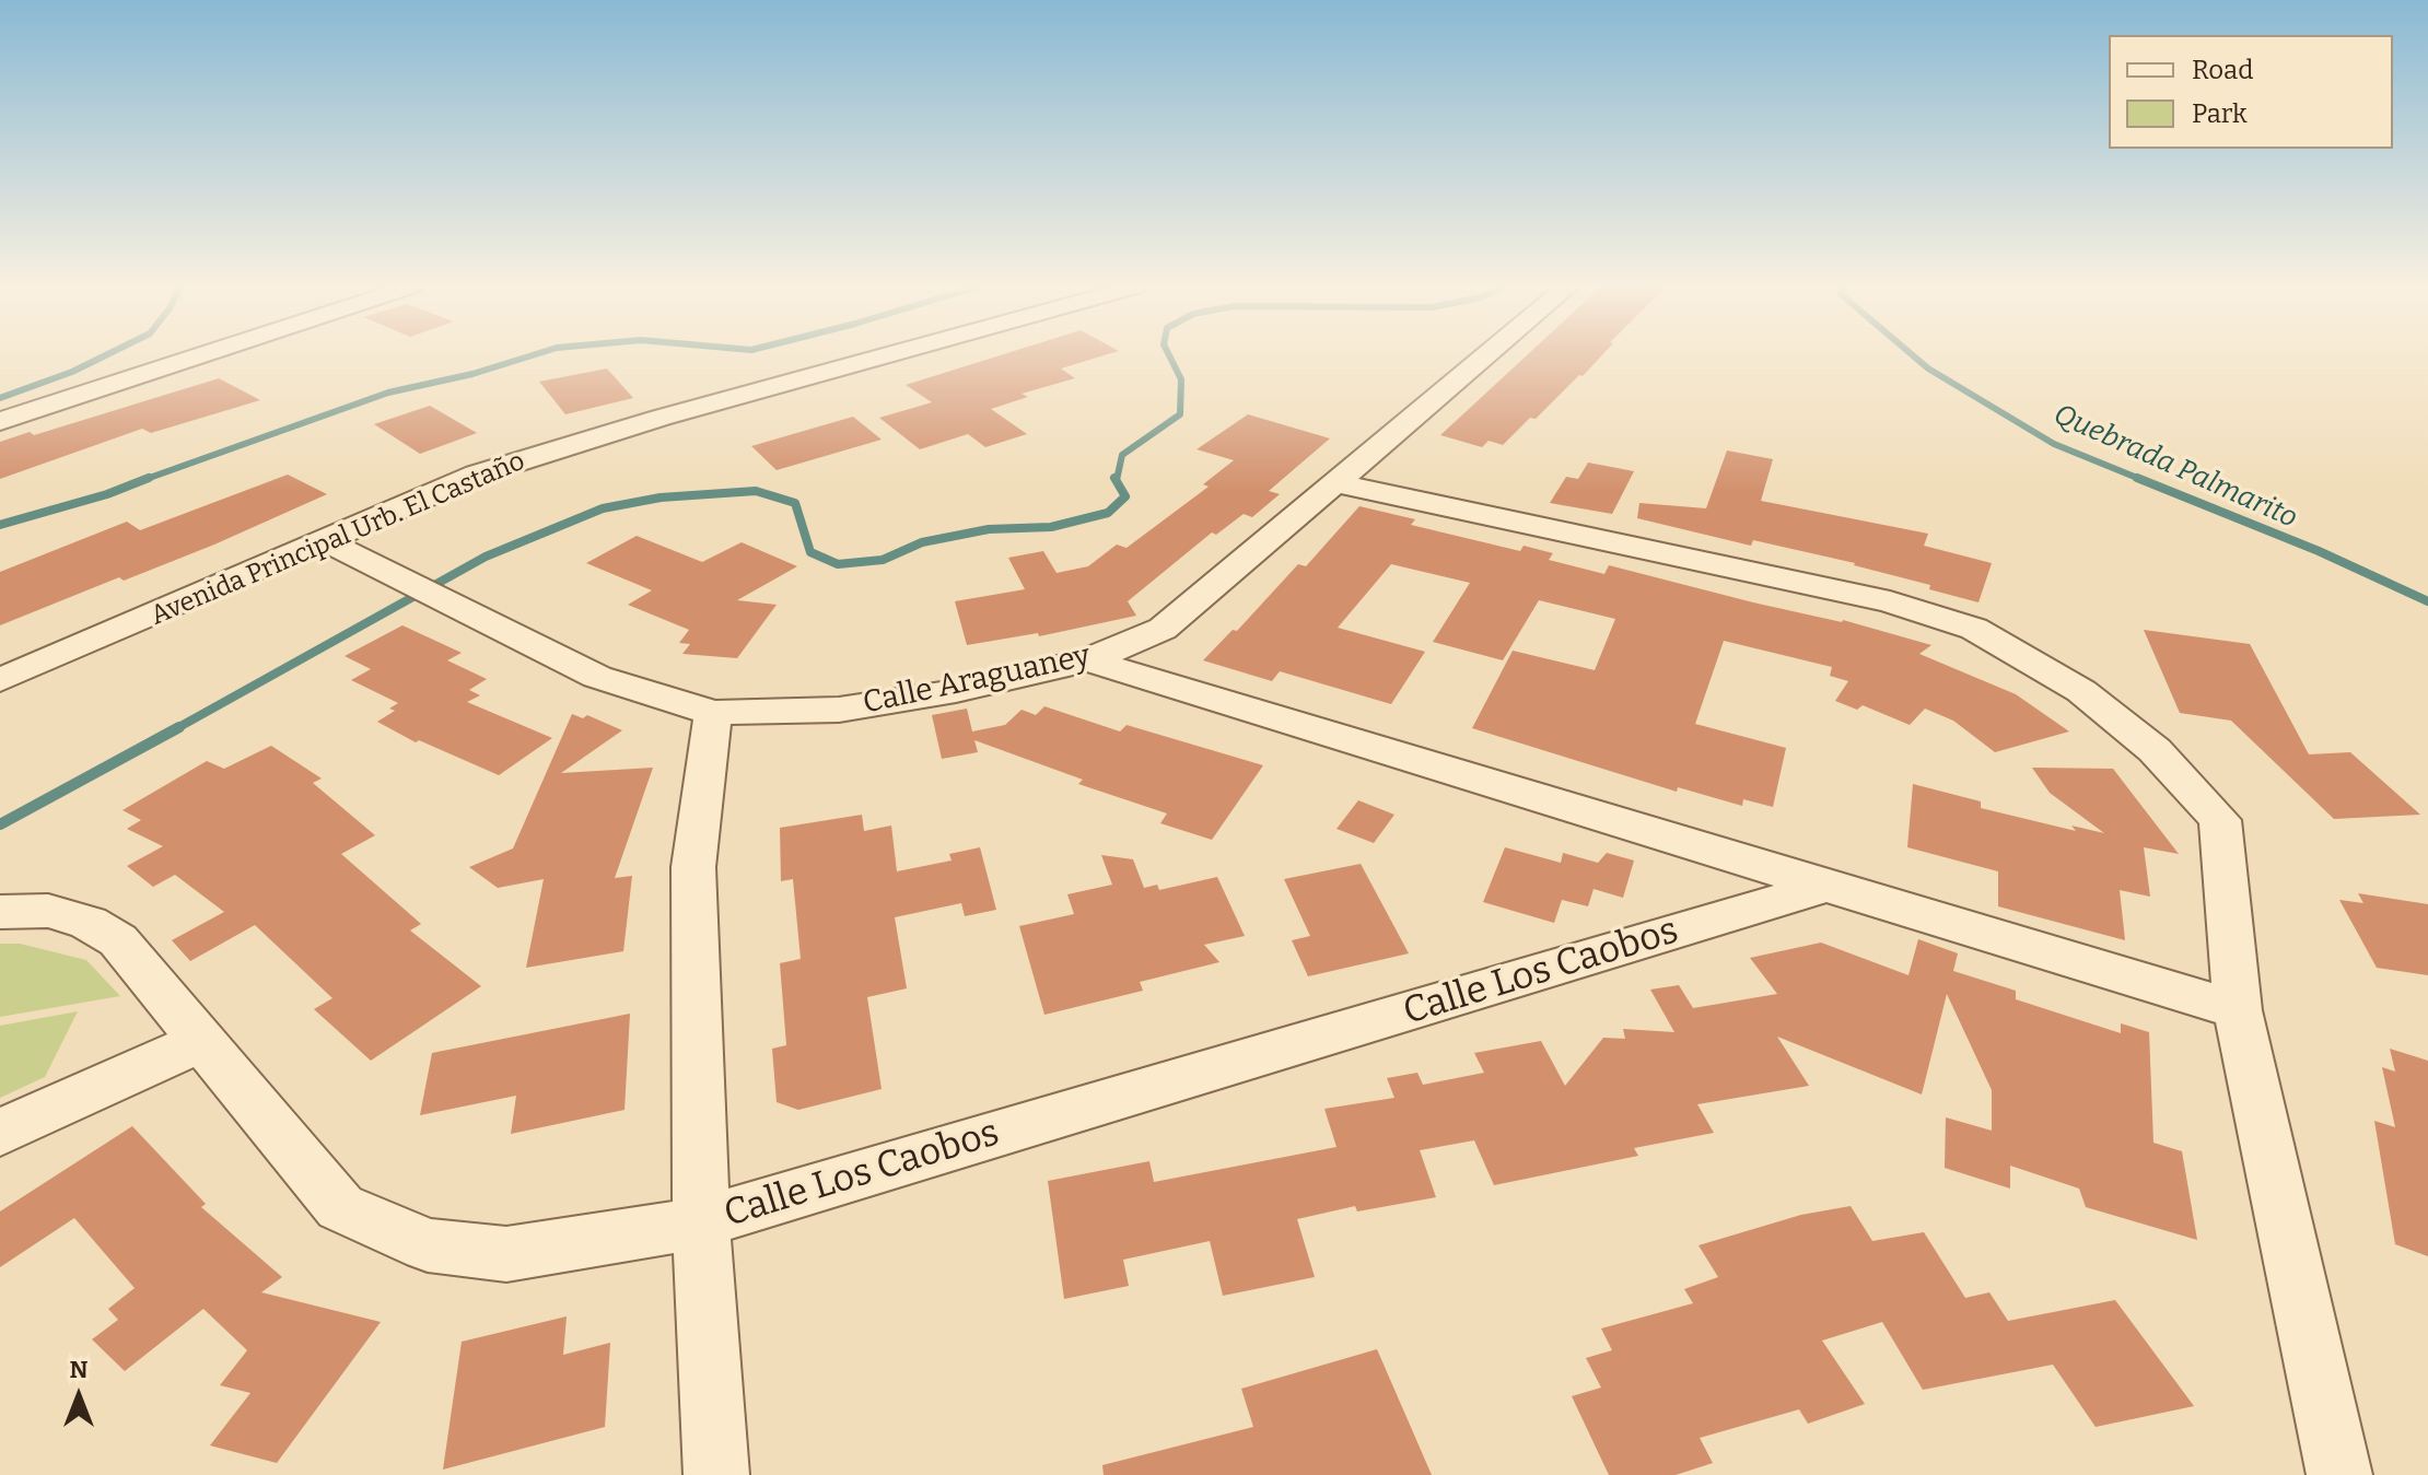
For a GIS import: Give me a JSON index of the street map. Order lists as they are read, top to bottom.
{
  "streets": {
    "street": ["Avenida Principal Urb. El Castaño", "Calle Araguaney", "Calle Los Caobos"]
  },
  "crossings": [
    ["Avenida Principal Urb. El Castaño", "Calle Araguaney"]
  ],
  "water": ["Quebrada Palmarito"],
  "legend": ["Road", "Park"],
  "north": "top"
}
